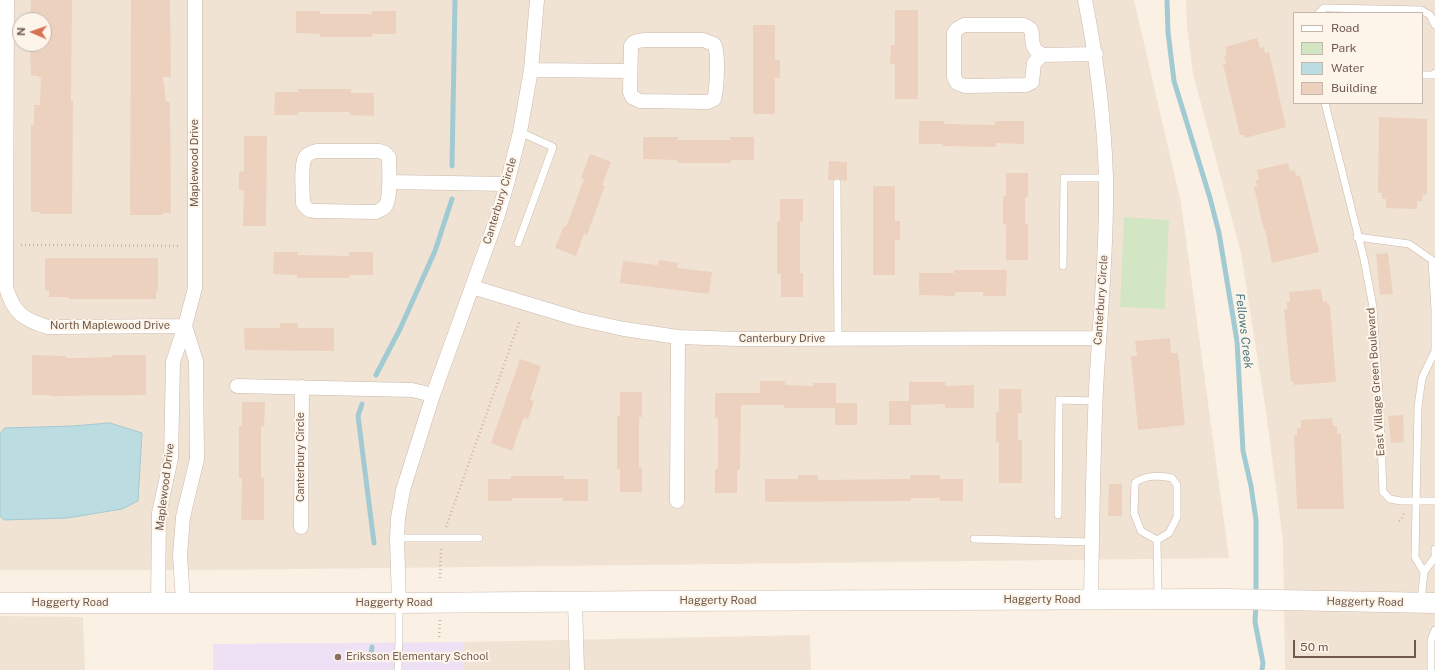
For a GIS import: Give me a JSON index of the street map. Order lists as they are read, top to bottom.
{
  "streets": {
    "main road": ["Haggerty Road"],
    "street": [
      "Maplewood Drive",
      "Canterbury Circle",
      "North Maplewood Drive",
      "Canterbury Drive"
    ],
    "lane": ["East Village Green Boulevard"]
  },
  "crossings": [
    ["Maplewood Drive", "North Maplewood Drive"],
    ["Maplewood Drive", "Haggerty Road"],
    ["Canterbury Circle", "Canterbury Drive"],
    ["Canterbury Circle", "Haggerty Road"]
  ],
  "water": ["Fellows Creek"],
  "places": ["Eriksson Elementary School"],
  "legend": [
    "Road",
    "Park",
    "Water",
    "Building"
  ],
  "scale_bar": "50 m",
  "north": "left"
}
